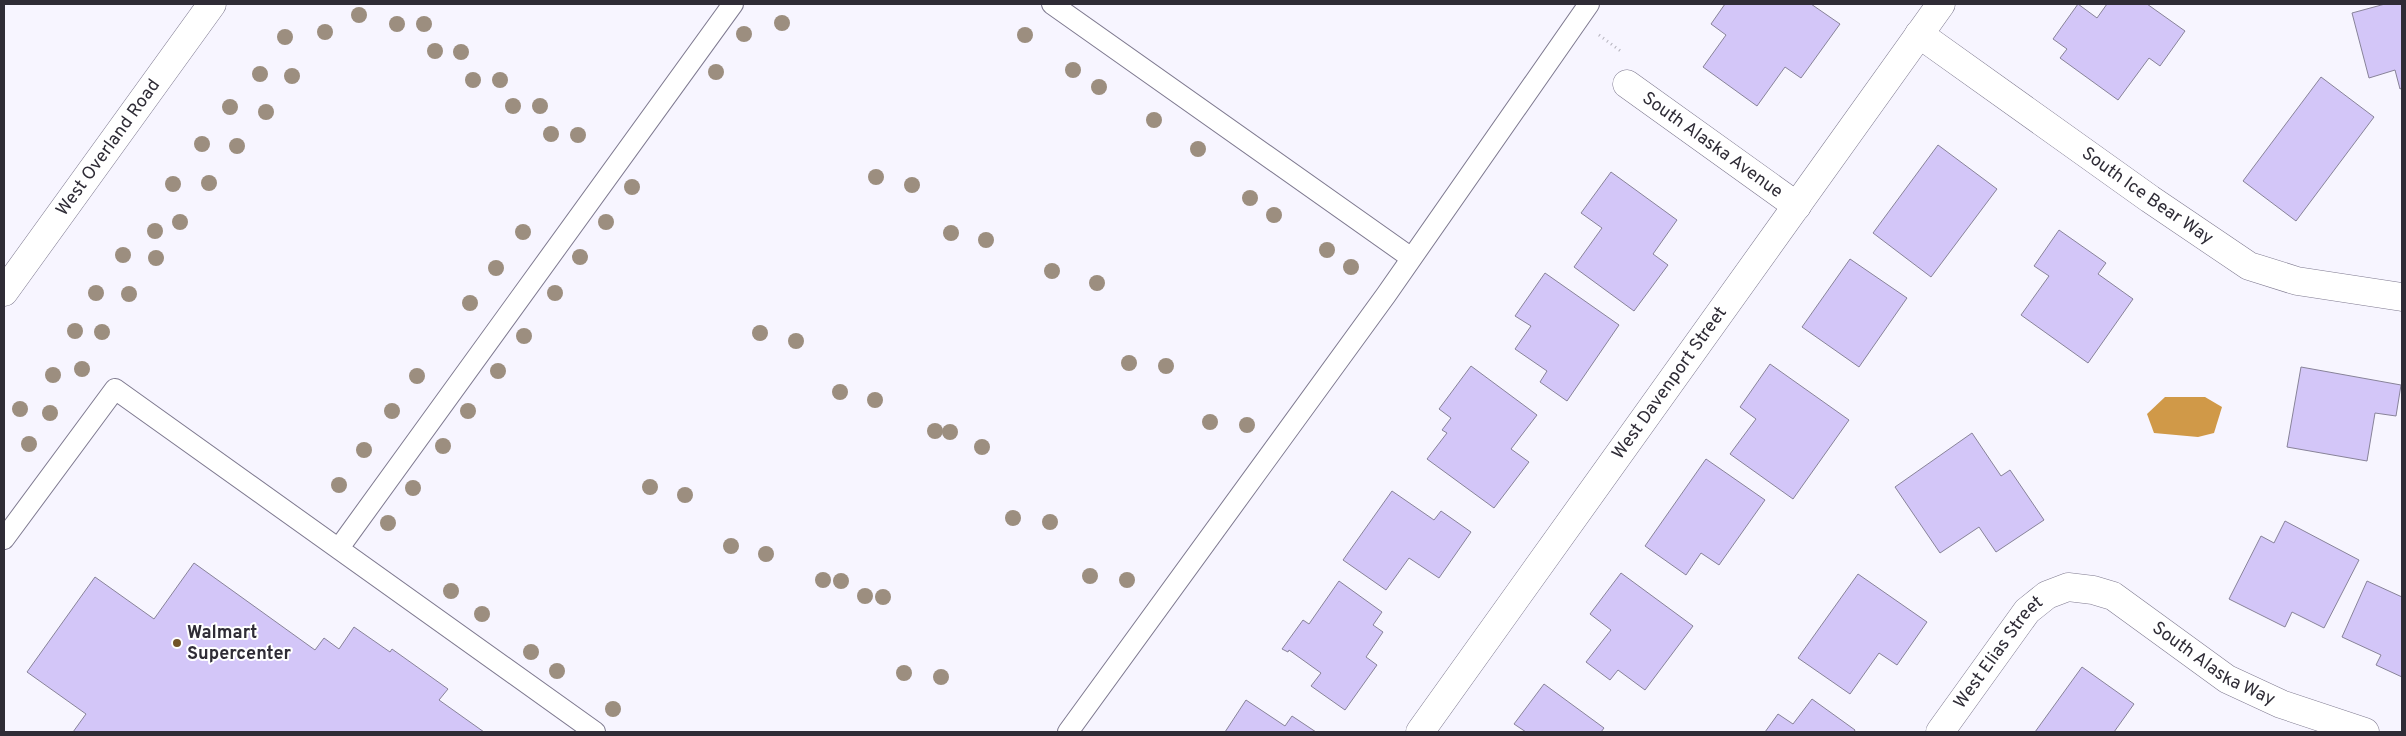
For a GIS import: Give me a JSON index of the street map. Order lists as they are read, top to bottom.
{
  "streets": {
    "street": [
      "South Alaska Avenue",
      "West Overland Road",
      "South Ice Bear Way",
      "West Davenport Street",
      "West Elias Street",
      "South Alaska Way"
    ]
  },
  "crossings": [
    ["South Alaska Avenue", "West Davenport Street"],
    ["South Ice Bear Way", "West Davenport Street"],
    ["West Elias Street", "South Alaska Way"]
  ],
  "places": ["Walmart Supercenter"]
}
